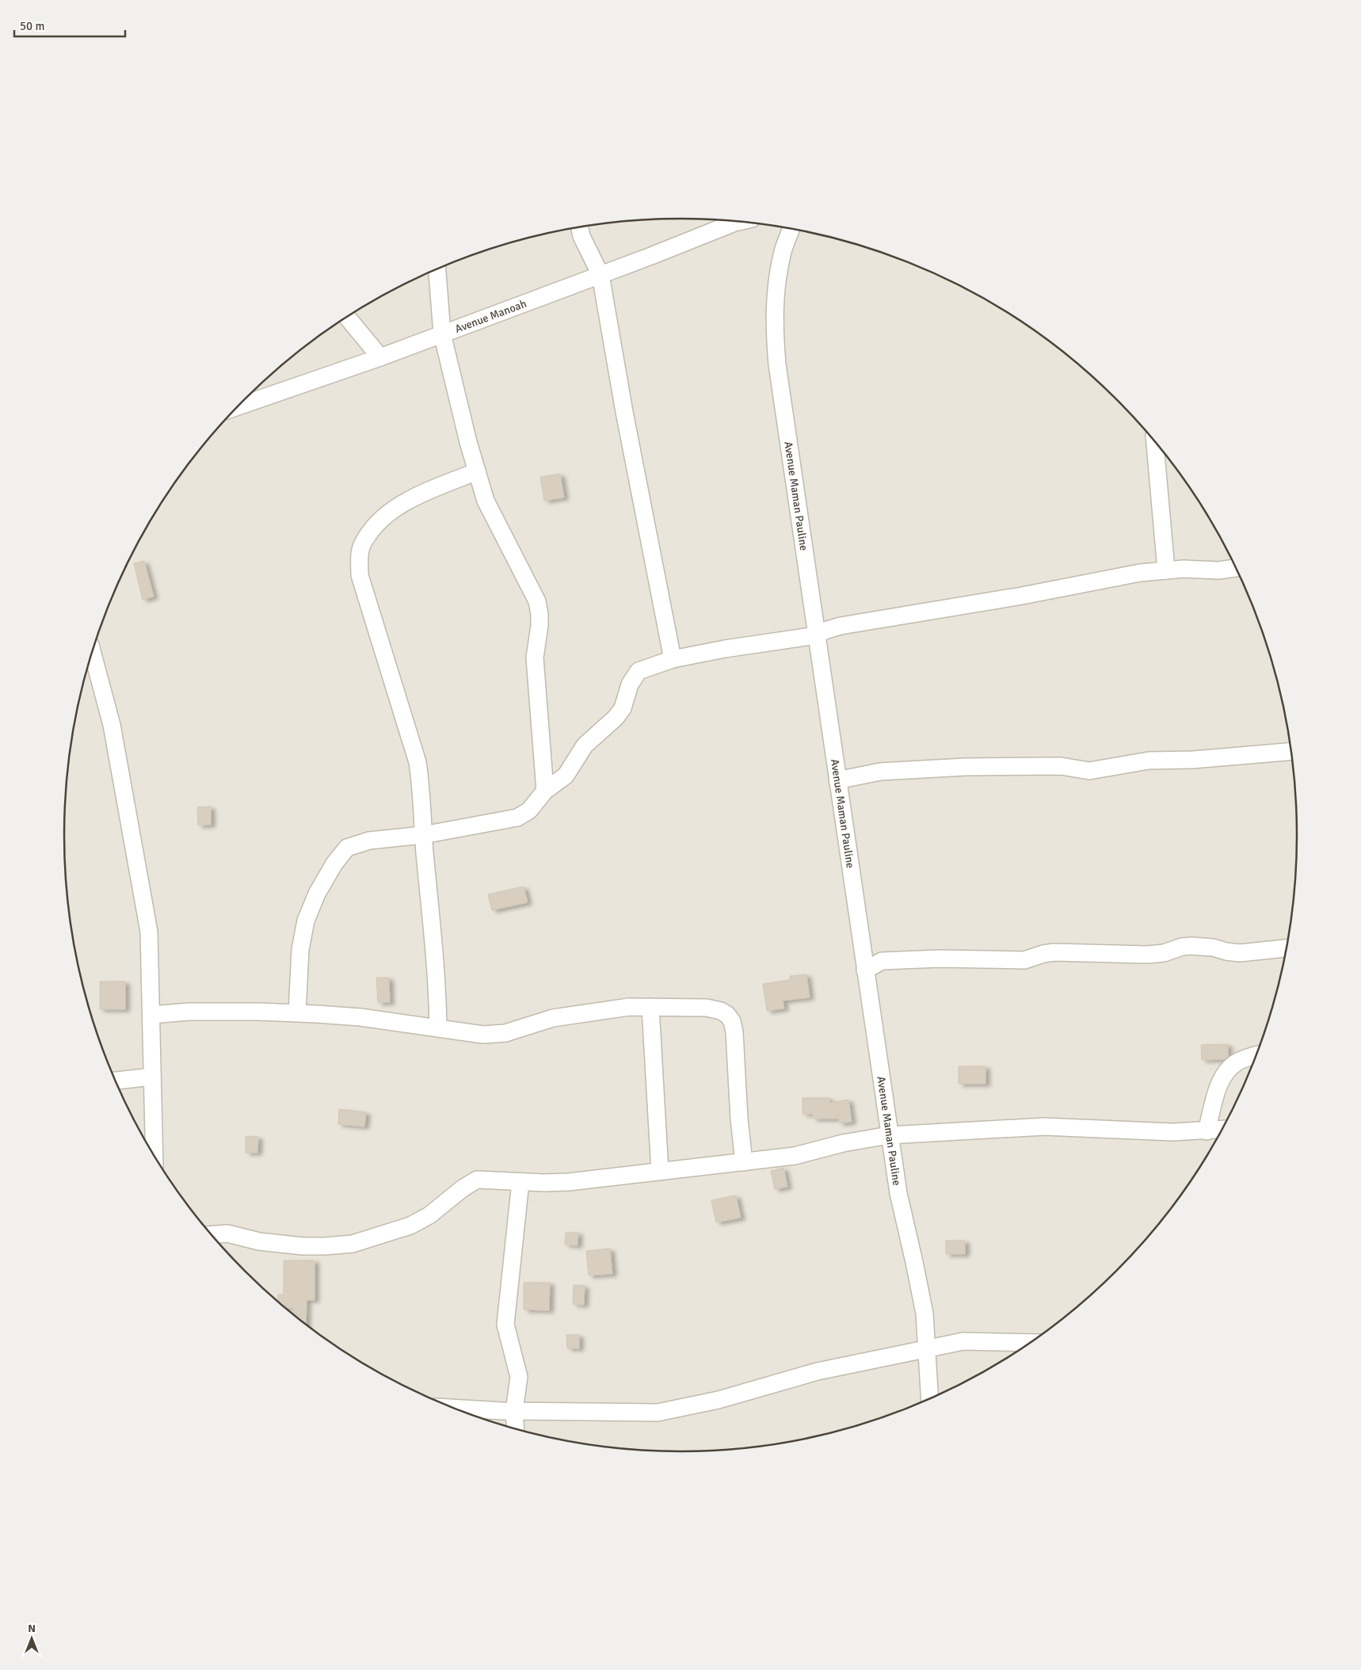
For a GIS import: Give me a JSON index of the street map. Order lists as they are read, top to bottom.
{
  "streets": {
    "street": ["Avenue Manoah", "Avenue Maman Pauline"]
  },
  "scale_bar": "50 m",
  "north": "top"
}
